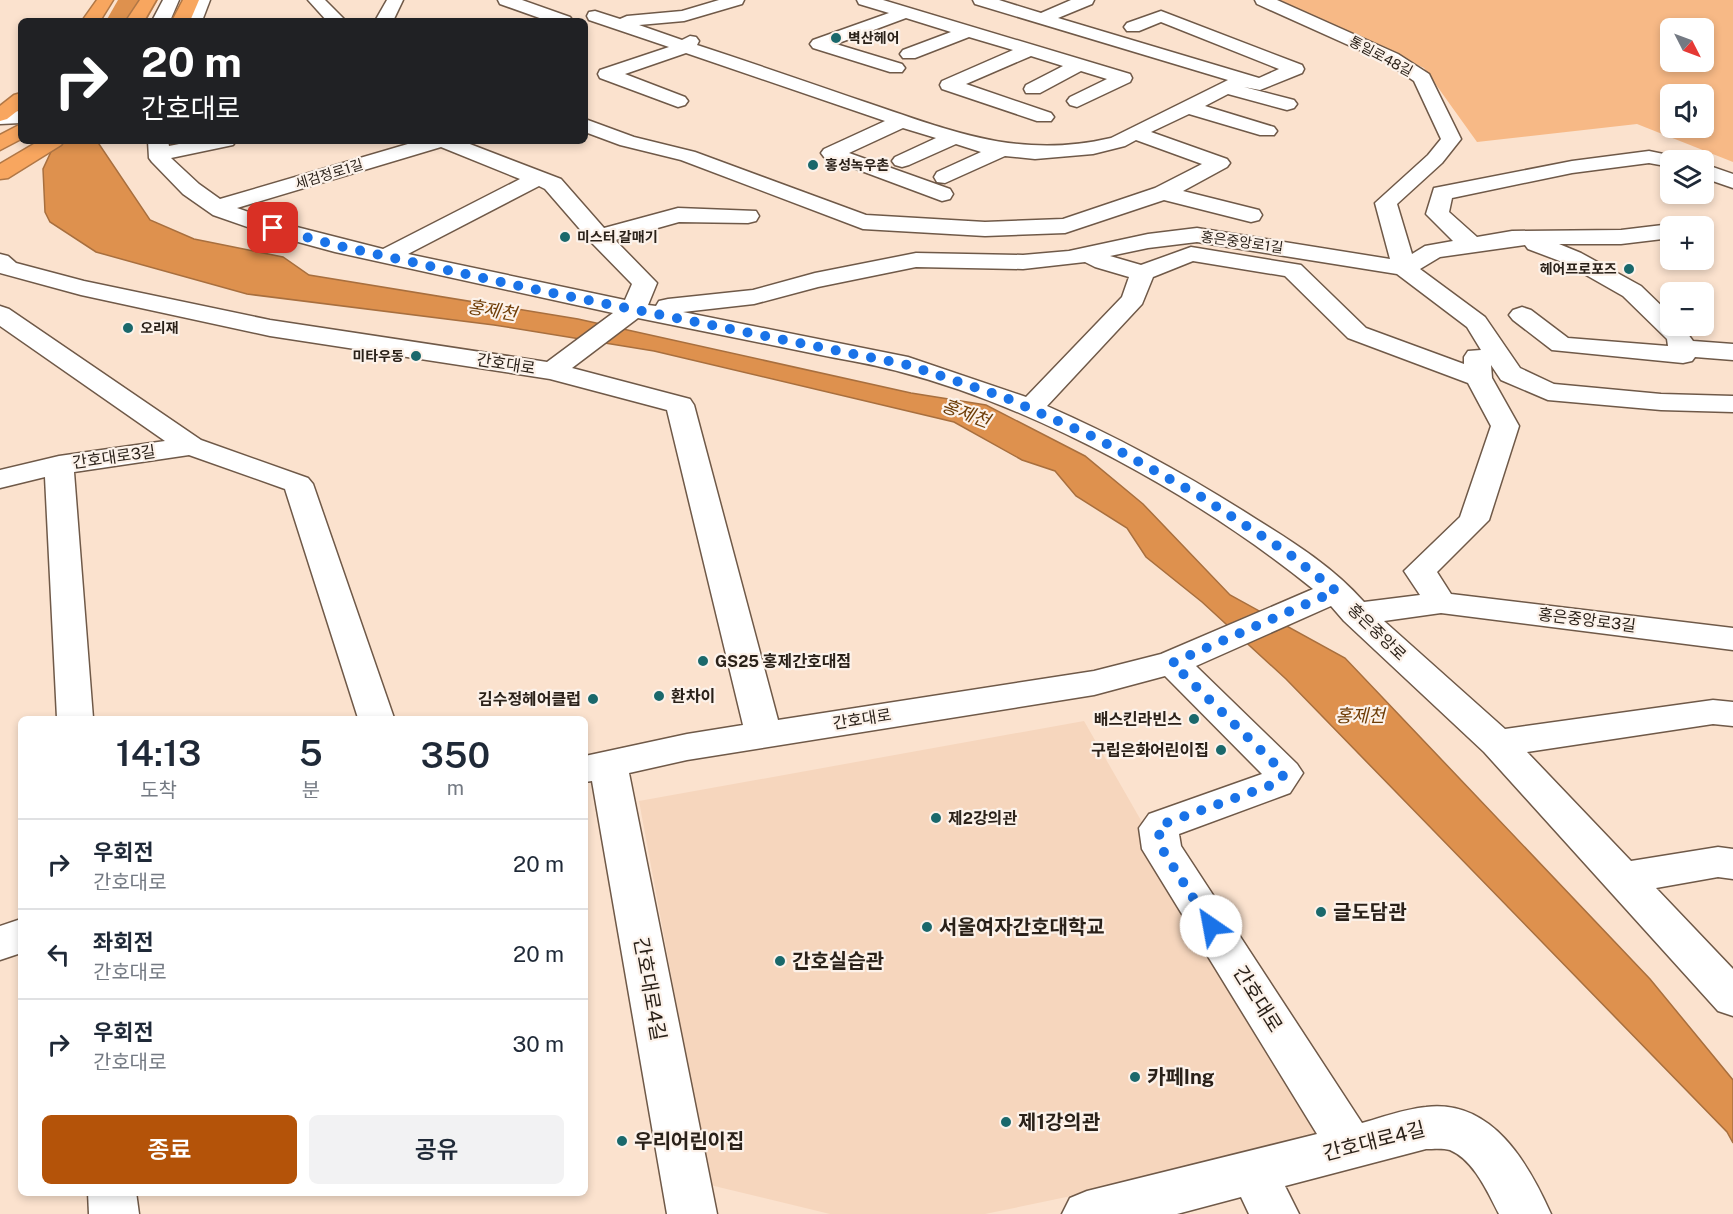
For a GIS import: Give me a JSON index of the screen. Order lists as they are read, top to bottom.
{
  "streets": {
    "street": [
      "통일로48길",
      "세검정로1길",
      "홍은중앙로1길",
      "간호대로",
      "간호대로3길",
      "홍은중앙로3길",
      "홍은중앙로",
      "간호대로4길"
    ]
  },
  "crossings": [
    ["통일로48길", "홍은중앙로1길"],
    ["세검정로1길", "홍은중앙로1길"],
    ["세검정로1길", "홍은중앙로"],
    ["홍은중앙로1길", "홍은중앙로"],
    ["간호대로", "홍은중앙로3길"],
    ["간호대로", "홍은중앙로"],
    ["간호대로", "간호대로4길"],
    ["홍은중앙로3길", "홍은중앙로"]
  ],
  "water": ["홍제천"],
  "places": [
    "벽산헤어",
    "홍성녹우촌",
    "미스터 갈매기",
    "헤어프로포즈",
    "오리재",
    "미타우동",
    "GS25 홍제간호대점",
    "환차이",
    "김수정헤어클럽",
    "배스킨라빈스",
    "구립은화어린이집",
    "제2강의관",
    "글도담관",
    "서울여자간호대학교",
    "간호실습관",
    "카페Ing",
    "제1강의관",
    "우리어린이집"
  ],
  "north": "bottom right",
  "page": {
    "map_buttons": ["+", "−"],
    "turn": ["20 m", "간호대로"],
    "eta": [
      "14:13",
      "도착",
      "5",
      "분",
      "350",
      "m"
    ],
    "list": [
      {
        "name": "우회전",
        "note": "간호대로",
        "value": "20 m"
      },
      {
        "name": "좌회전",
        "note": "간호대로",
        "value": "20 m"
      },
      {
        "name": "우회전",
        "note": "간호대로",
        "value": "30 m"
      }
    ],
    "buttons": ["종료", "공유"]
  }
}
